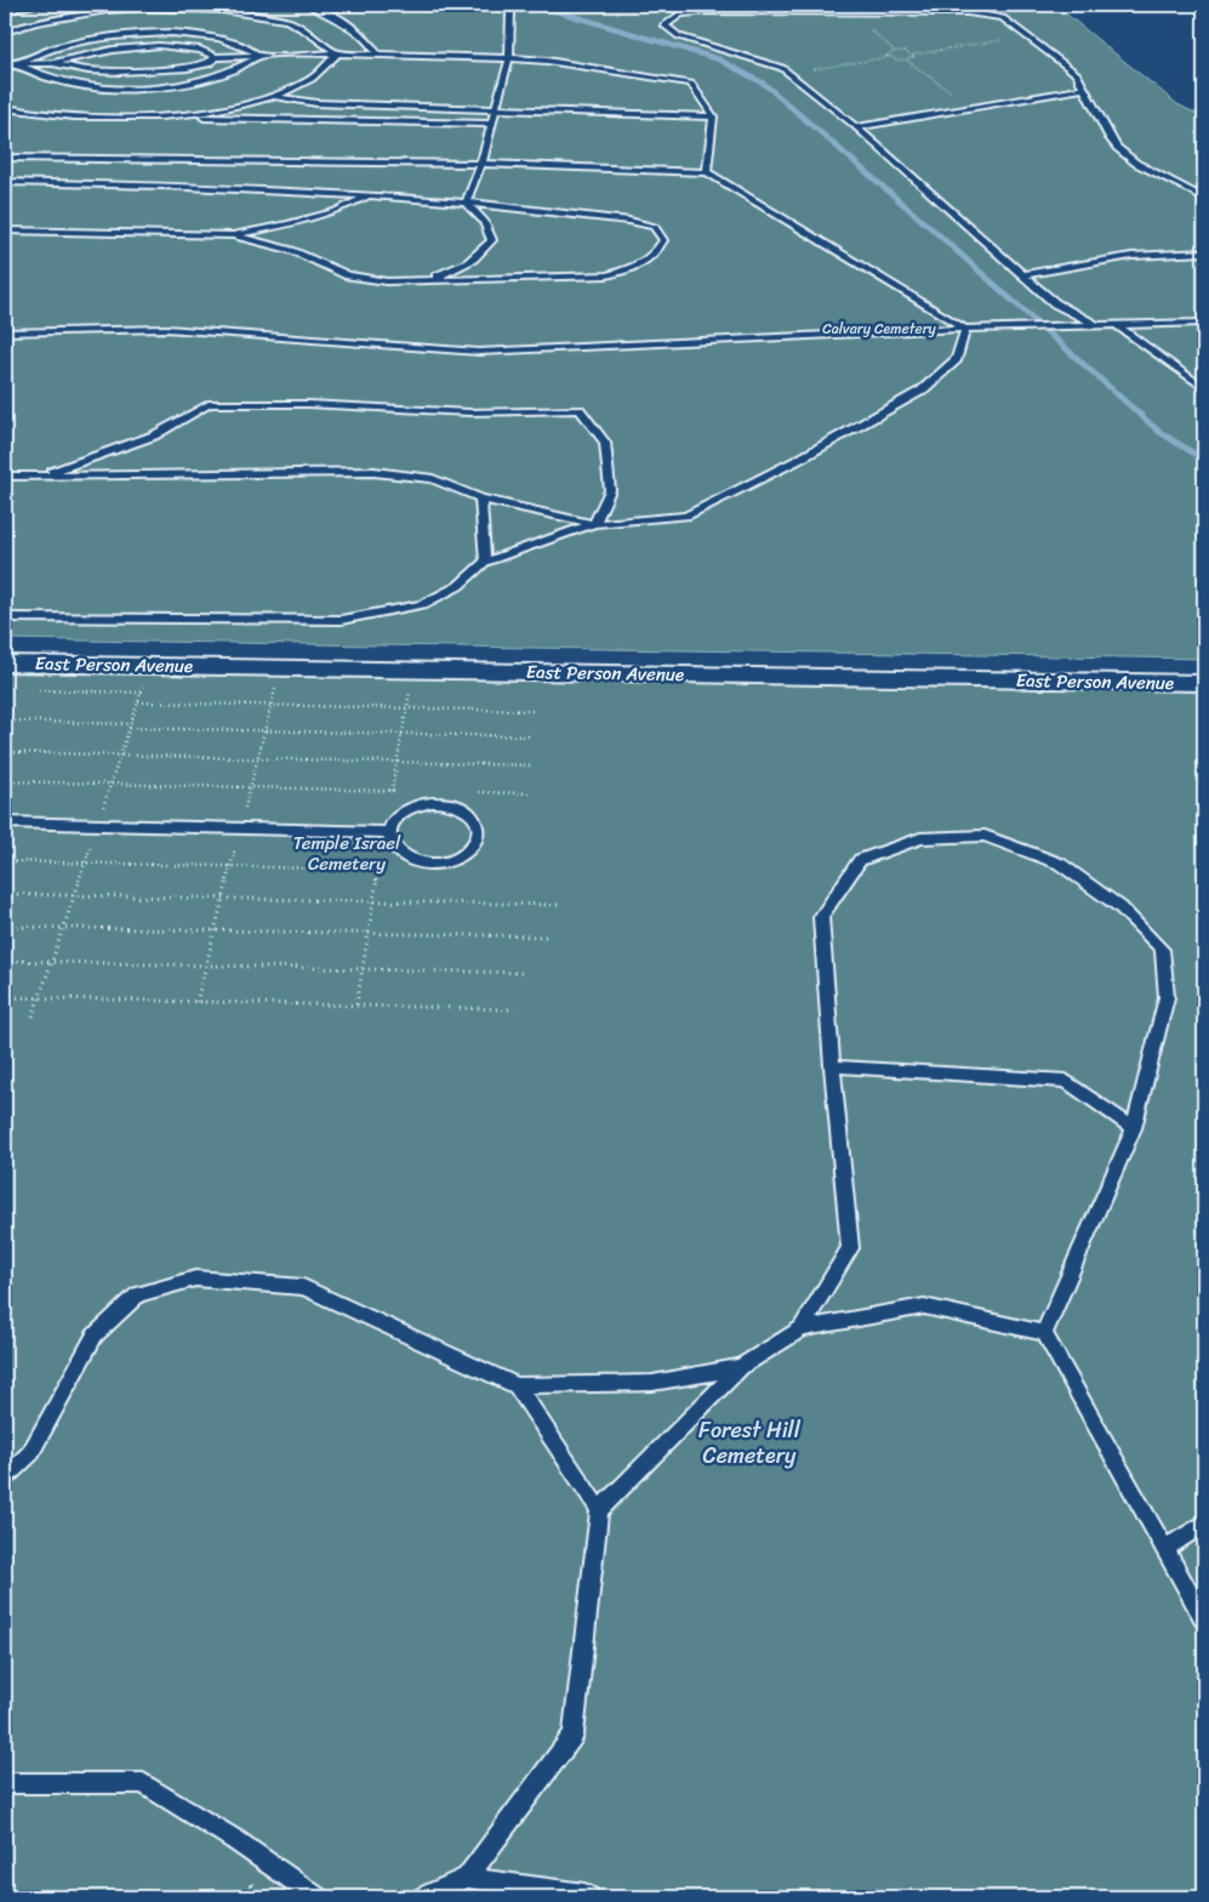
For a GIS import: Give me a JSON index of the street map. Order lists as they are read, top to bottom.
{
  "streets": {
    "street": ["East Person Avenue"]
  },
  "parks": ["Calvary Cemetery", "Temple Israel Cemetery", "Forest Hill Cemetery"]
}
